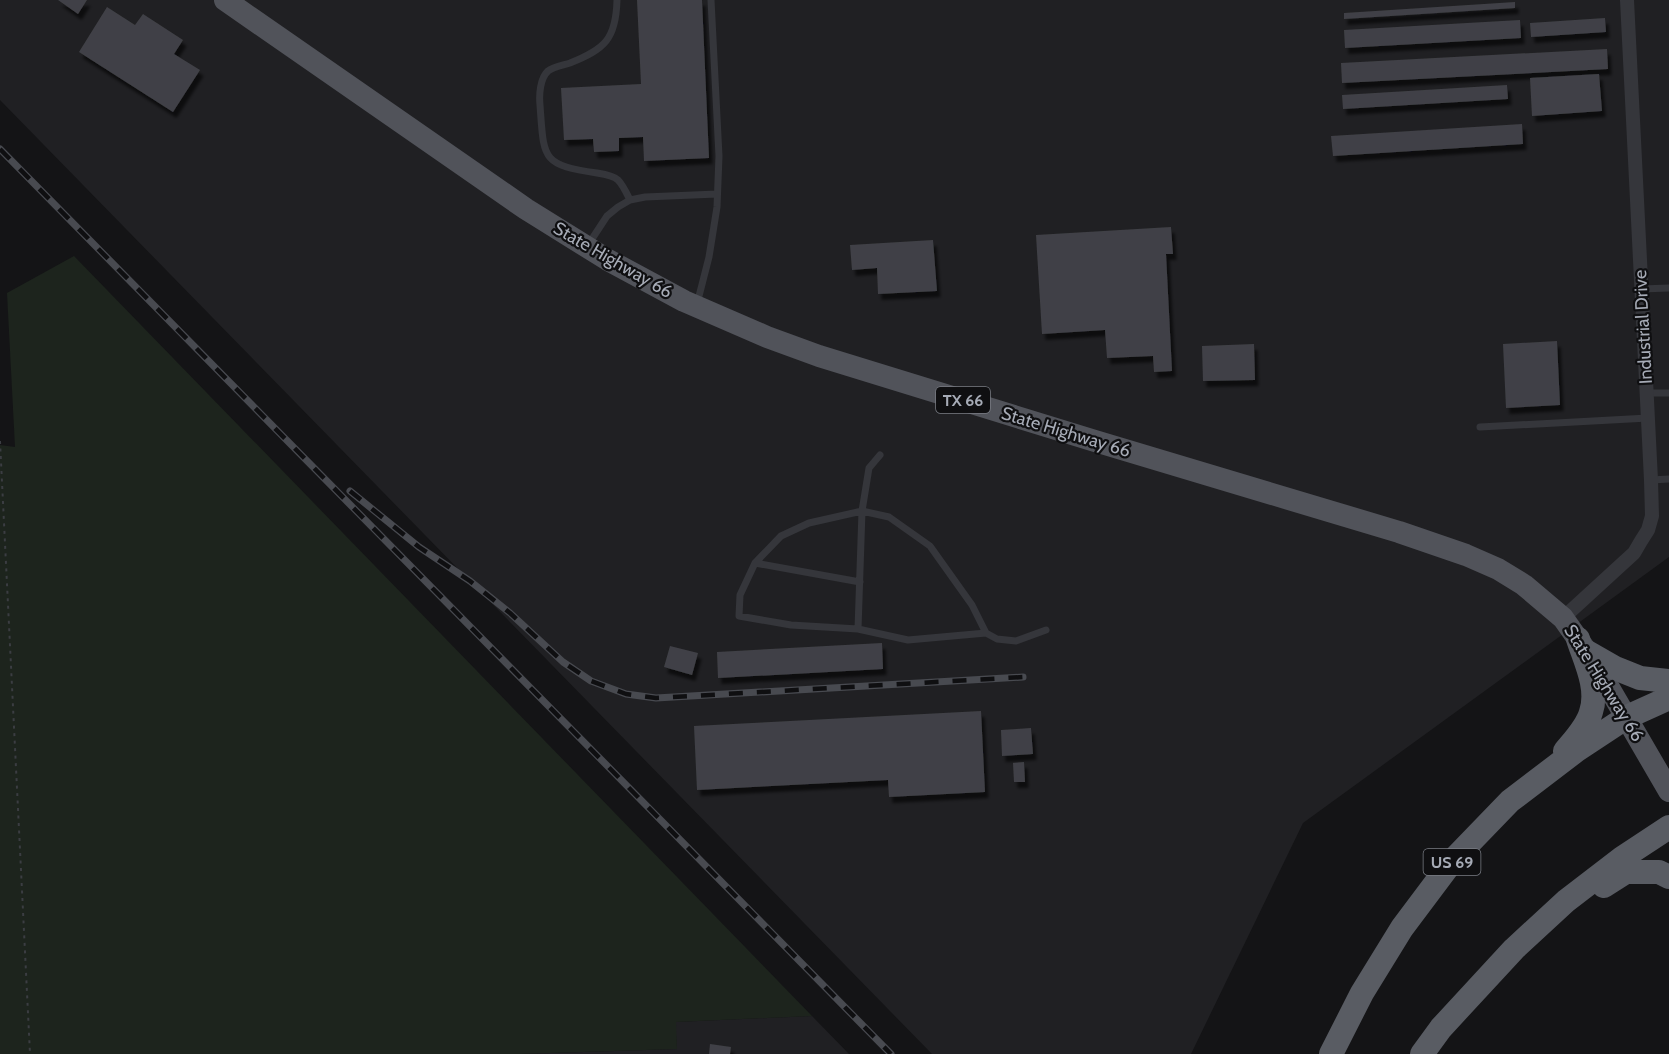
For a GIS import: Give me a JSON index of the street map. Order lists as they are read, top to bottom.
{
  "streets": {
    "highway": ["US 69"],
    "main road": ["State Highway 66", "TX 66"],
    "street": ["Industrial Drive"]
  },
  "crossings": [
    ["State Highway 66", "Industrial Drive"],
    ["State Highway 66", "US 69"]
  ]
}
